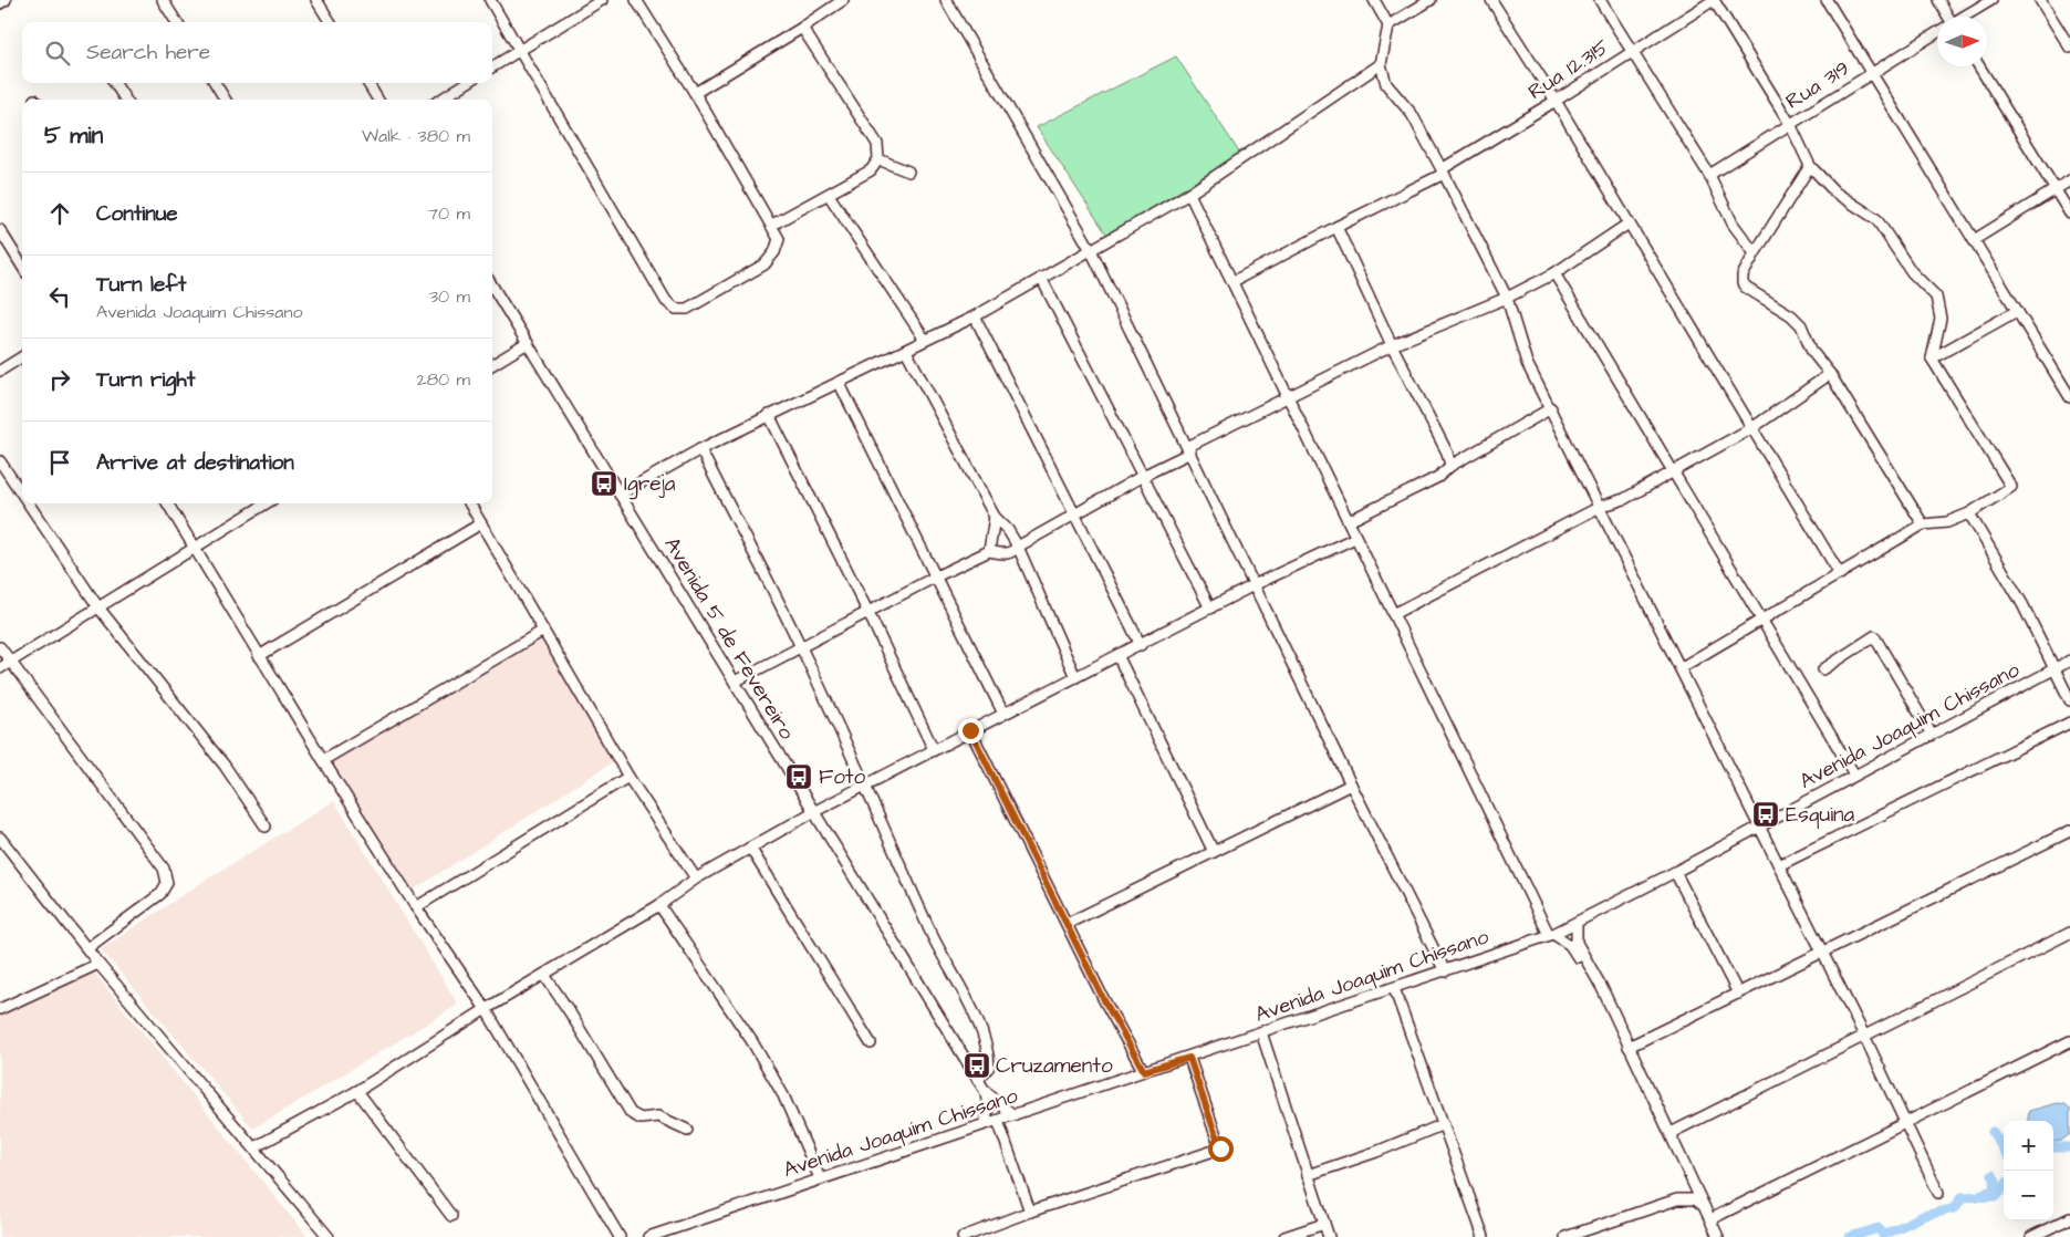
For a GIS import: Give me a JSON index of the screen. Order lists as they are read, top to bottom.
{
  "streets": {
    "street": [
      "Rua 12.315",
      "Rua 319",
      "Avenida 5 de Fevereiro",
      "Avenida Joaquim Chissano"
    ]
  },
  "crossings": [
    ["Avenida 5 de Fevereiro", "Avenida Joaquim Chissano"]
  ],
  "places": {
    "bus stop": [
      "Igreja",
      "Foto",
      "Esquina",
      "Cruzamento"
    ]
  },
  "north": "right",
  "page": {
    "search": "Search here",
    "heading": ["5 min", "Walk · 380 m"],
    "list": [
      ["Continue", "70 m"],
      ["Turn left", "Avenida Joaquim Chissano", "30 m"],
      ["Turn right", "280 m"],
      "Arrive at destination"
    ],
    "map_buttons": ["+", "−"]
  }
}
